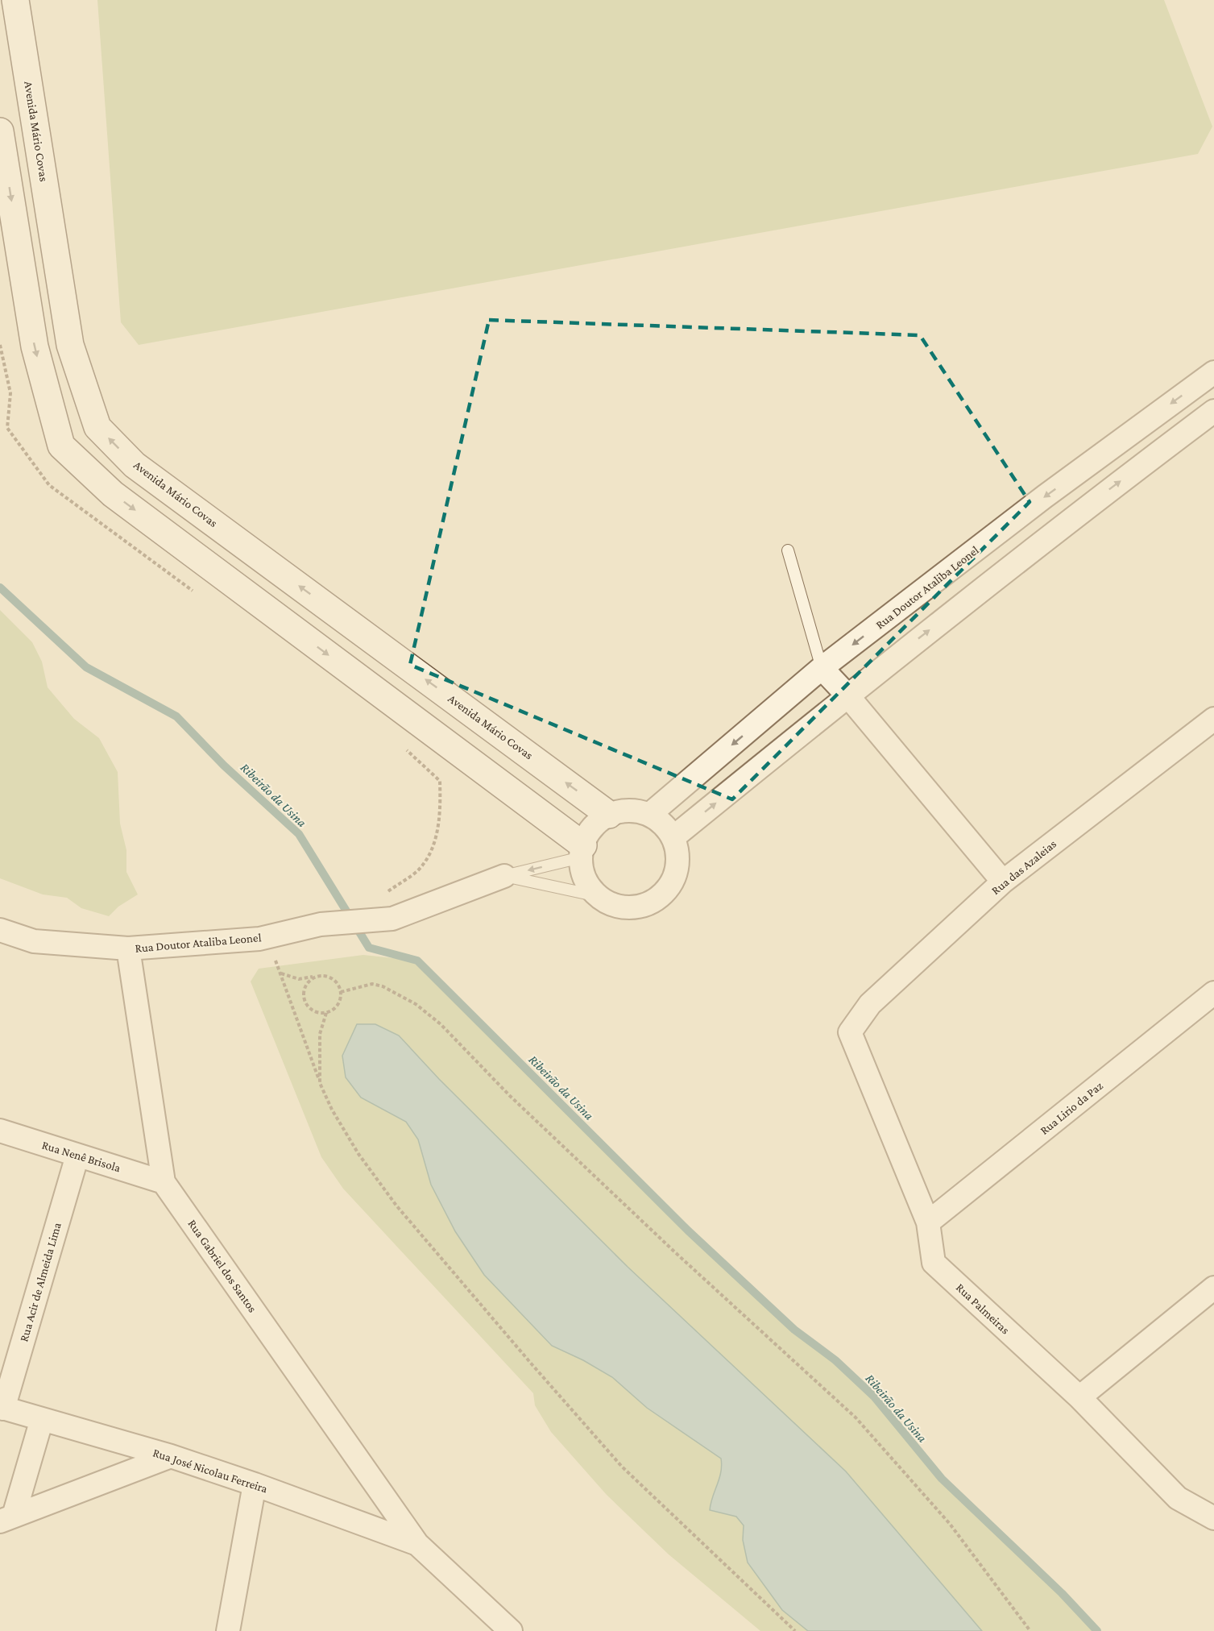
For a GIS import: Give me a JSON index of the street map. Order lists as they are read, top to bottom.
{
  "streets": {
    "street": [
      "Avenida Mário Covas",
      "Rua Doutor Ataliba Leonel",
      "Rua das Azaleias",
      "Rua Lirio da Paz",
      "Rua Nenê Brisola",
      "Rua Gabriel dos Santos",
      "Rua Acir de Almeida Lima",
      "Rua Palmeiras",
      "Rua José Nicolau Ferreira"
    ]
  },
  "crossings": [
    ["Avenida Mário Covas", "Rua Doutor Ataliba Leonel"],
    ["Rua Doutor Ataliba Leonel", "Rua Gabriel dos Santos"],
    ["Rua das Azaleias", "Rua Palmeiras"],
    ["Rua Lirio da Paz", "Rua Palmeiras"],
    ["Rua Nenê Brisola", "Rua Gabriel dos Santos"],
    ["Rua Nenê Brisola", "Rua Acir de Almeida Lima"],
    ["Rua Gabriel dos Santos", "Rua José Nicolau Ferreira"],
    ["Rua Acir de Almeida Lima", "Rua José Nicolau Ferreira"]
  ],
  "water": ["Ribeirão da Usina"]
}
